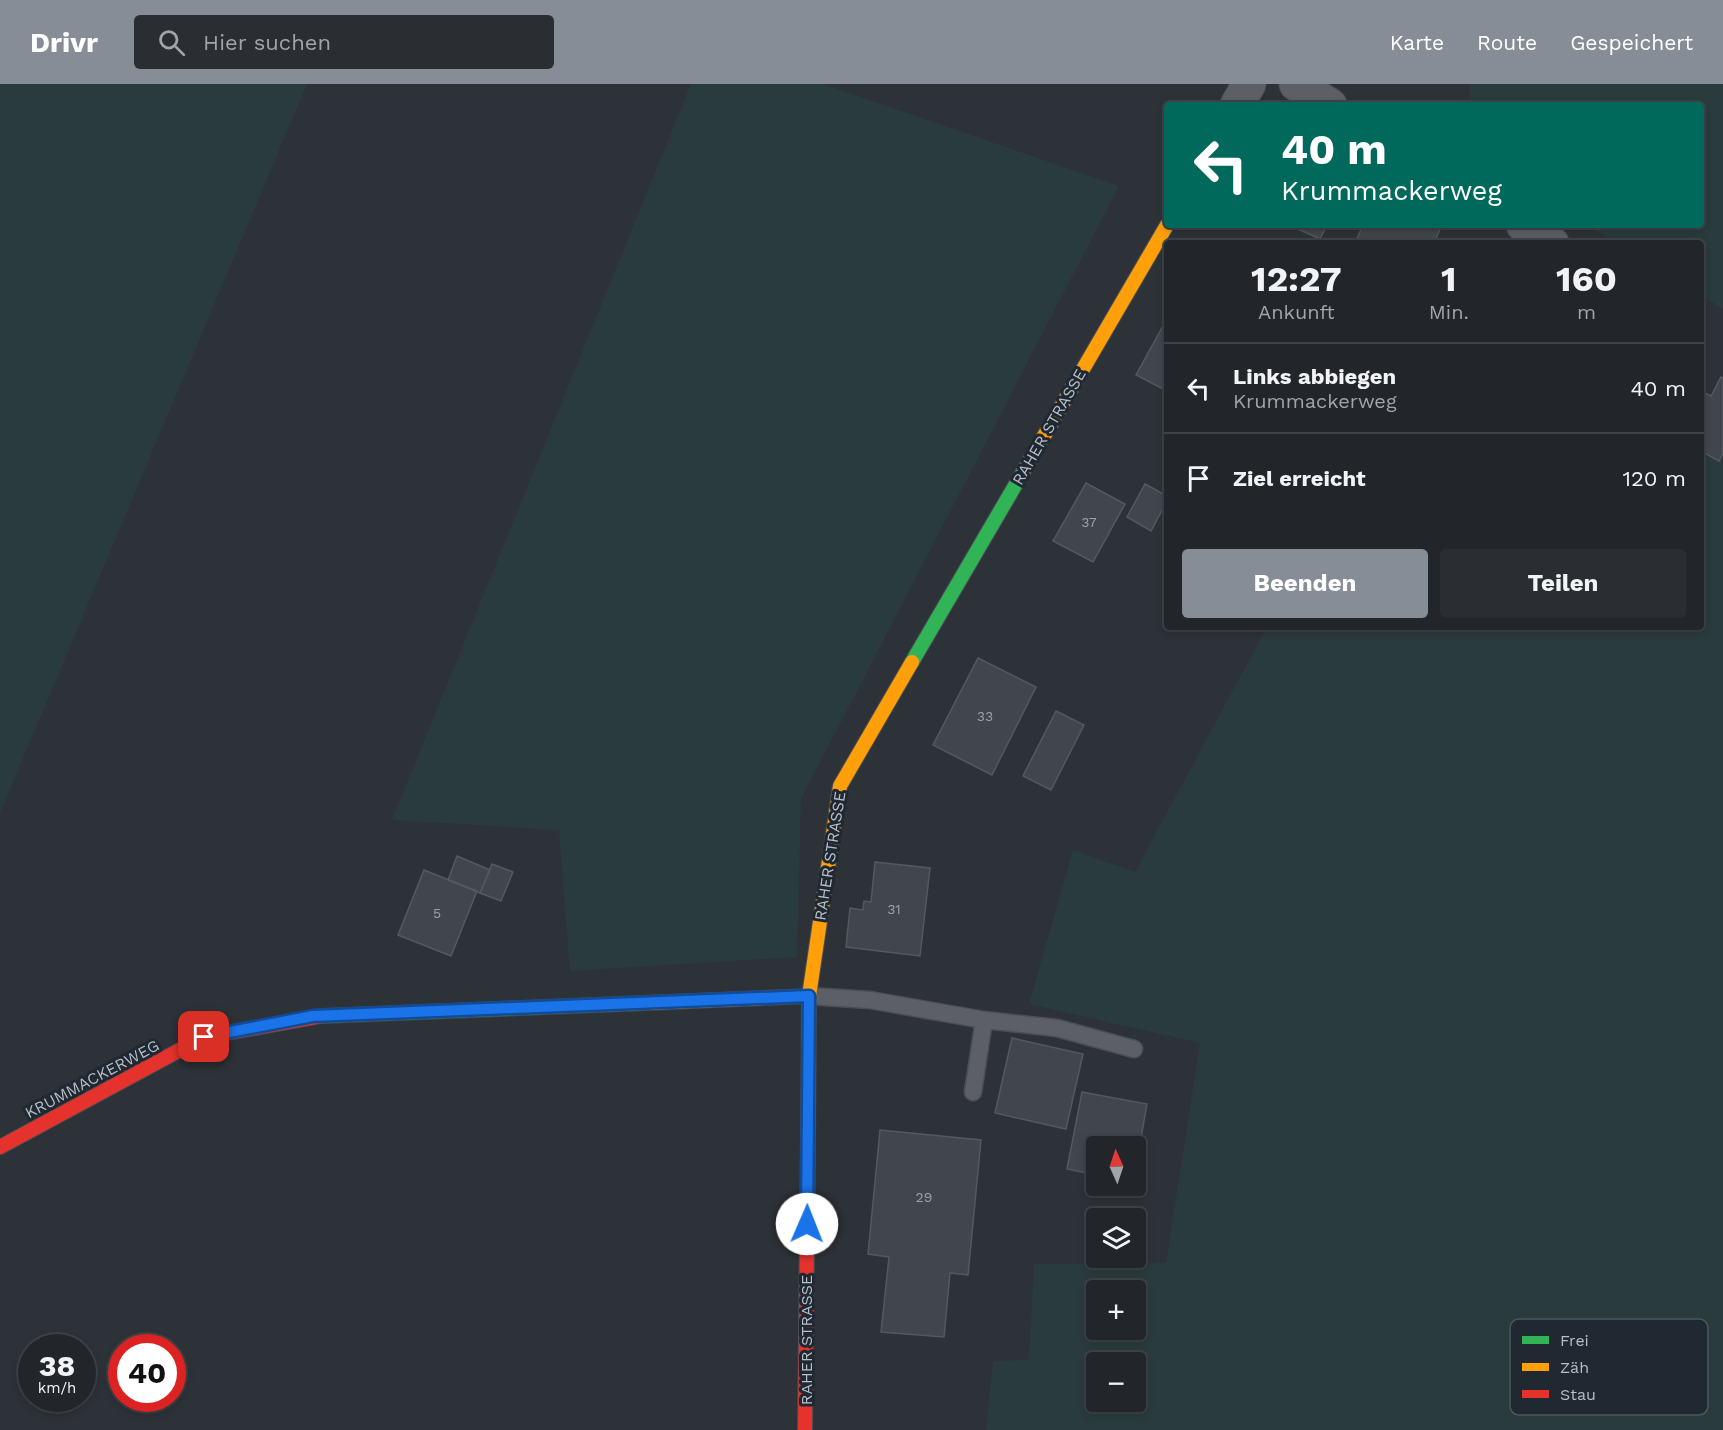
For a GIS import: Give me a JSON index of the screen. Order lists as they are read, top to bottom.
{
  "streets": {
    "street": ["RAHER STRASSE", "KRUMMACKERWEG"]
  },
  "crossings": [
    ["RAHER STRASSE", "KRUMMACKERWEG"]
  ],
  "house_numbers": [
    "37",
    "33",
    "31",
    "5",
    "29"
  ],
  "legend": ["Frei", "Zäh", "Stau"],
  "north": "top",
  "page": {
    "header": "Drivr",
    "search": "Hier suchen",
    "nav": ["Karte", "Route", "Gespeichert"],
    "turn": ["40 m", "Krummackerweg"],
    "eta": [
      "12:27",
      "Ankunft",
      "1",
      "Min.",
      "160",
      "m"
    ],
    "list": [
      {
        "name": "Links abbiegen",
        "note": "Krummackerweg",
        "value": "40 m"
      },
      {
        "name": "Ziel erreicht",
        "value": "120 m"
      }
    ],
    "buttons": ["Beenden", "Teilen"],
    "map_buttons": ["+", "−"],
    "speed": "38 km/h",
    "limit": "40"
  }
}
